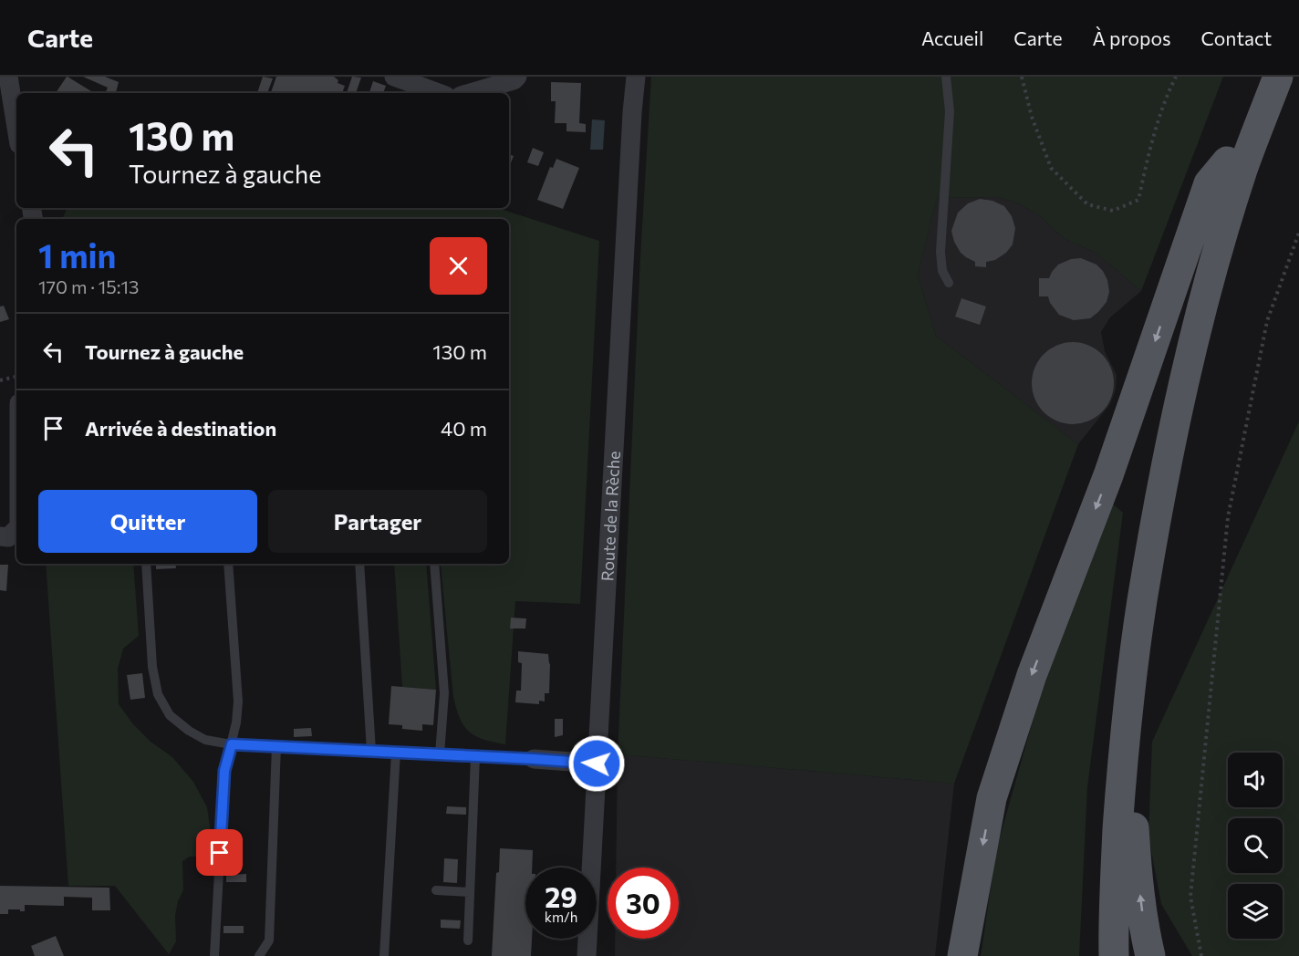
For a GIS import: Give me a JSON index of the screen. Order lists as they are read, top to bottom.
{
  "streets": {
    "street": ["Route de la Rèche"]
  },
  "page": {
    "header": "Carte",
    "nav": [
      "Accueil",
      "Carte",
      "À propos",
      "Contact"
    ],
    "turn": ["130 m", "Tournez à gauche"],
    "heading": ["1 min", "170 m · 15:13"],
    "list": [
      {
        "name": "Tournez à gauche",
        "value": "130 m"
      },
      {
        "name": "Arrivée à destination",
        "value": "40 m"
      }
    ],
    "buttons": ["Quitter", "Partager"],
    "speed": "29 km/h",
    "limit": "30"
  }
}
